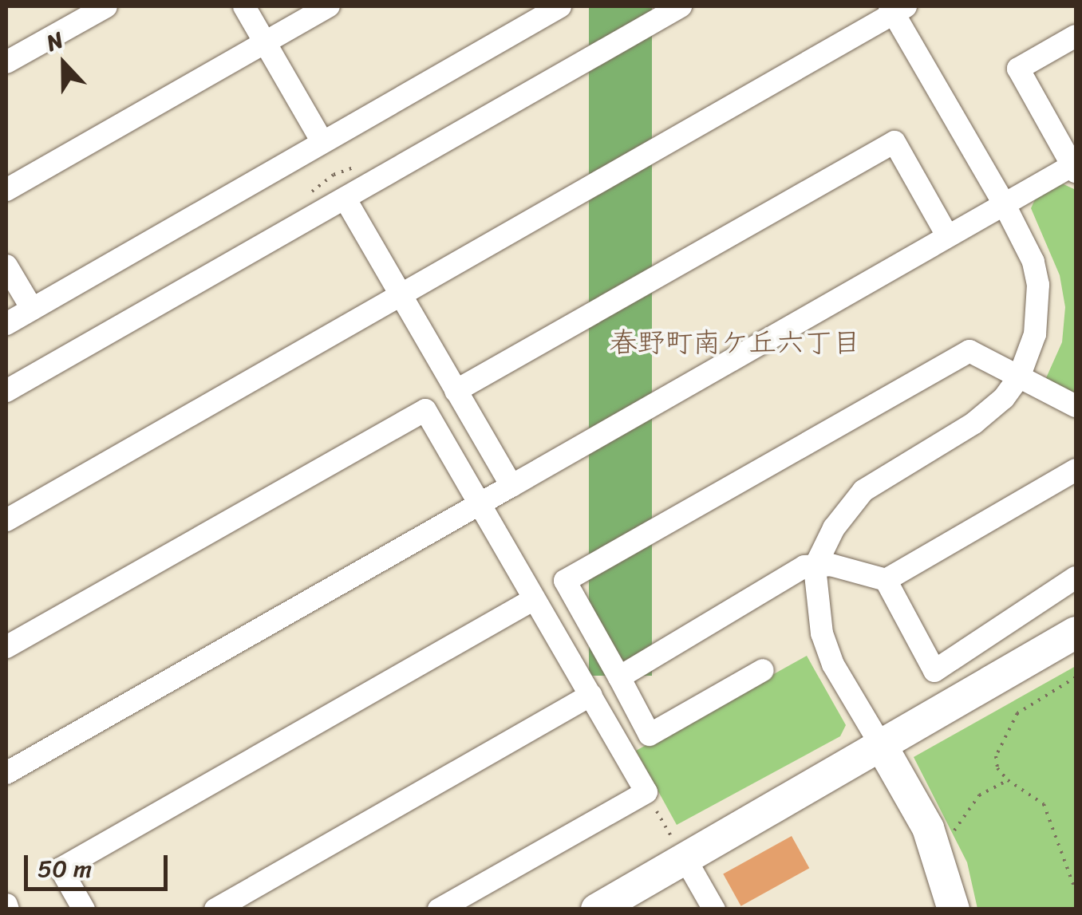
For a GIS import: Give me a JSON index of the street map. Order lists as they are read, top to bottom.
{
  "districts": ["春野町南ケ丘六丁目"],
  "scale_bar": "50 m",
  "north": "top"
}
